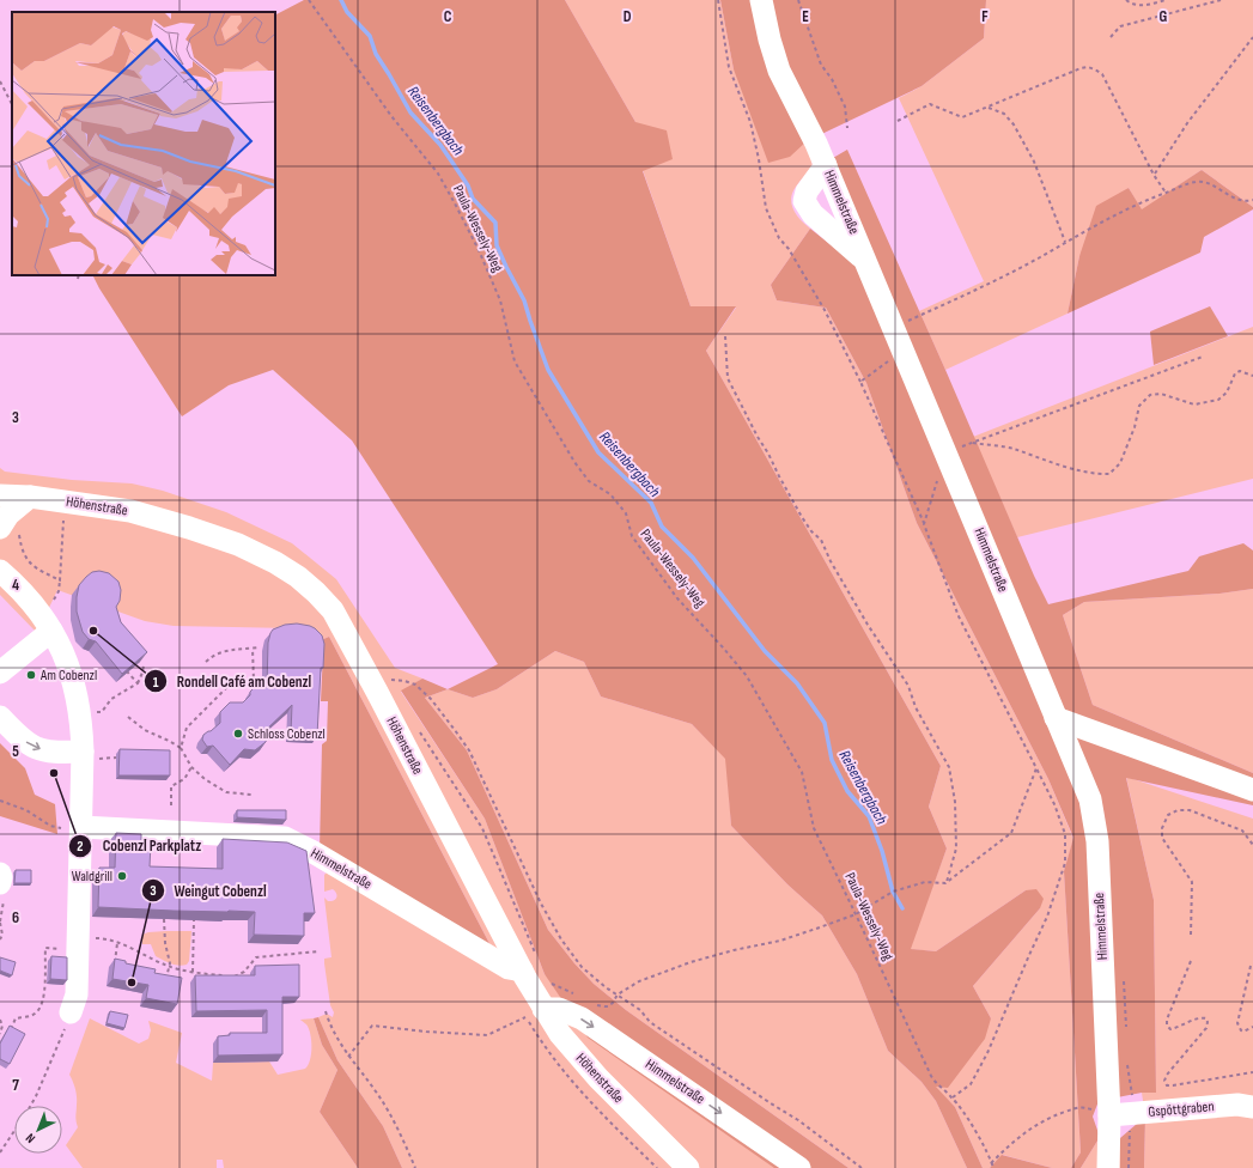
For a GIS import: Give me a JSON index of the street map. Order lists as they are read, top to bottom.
{
  "streets": {
    "street": ["Himmelstraße", "Höhenstraße", "Gspöttgraben"],
    "path": ["Paula-Wessely-Weg"]
  },
  "crossings": [
    ["Himmelstraße", "Höhenstraße"],
    ["Himmelstraße", "Gspöttgraben"]
  ],
  "water": ["Reisenbergbach"],
  "places": [
    "Rondell Café am Cobenzl",
    "Am Cobenzl",
    "Schloss Cobenzl",
    "Cobenzl Parkplatz",
    "Waldgrill",
    "Weingut Cobenzl"
  ],
  "north": "bottom left",
  "grid": {
    "columns": [
      "C",
      "D",
      "E",
      "F",
      "G"
    ],
    "rows": [
      "3",
      "4",
      "5",
      "6",
      "7"
    ]
  }
}
